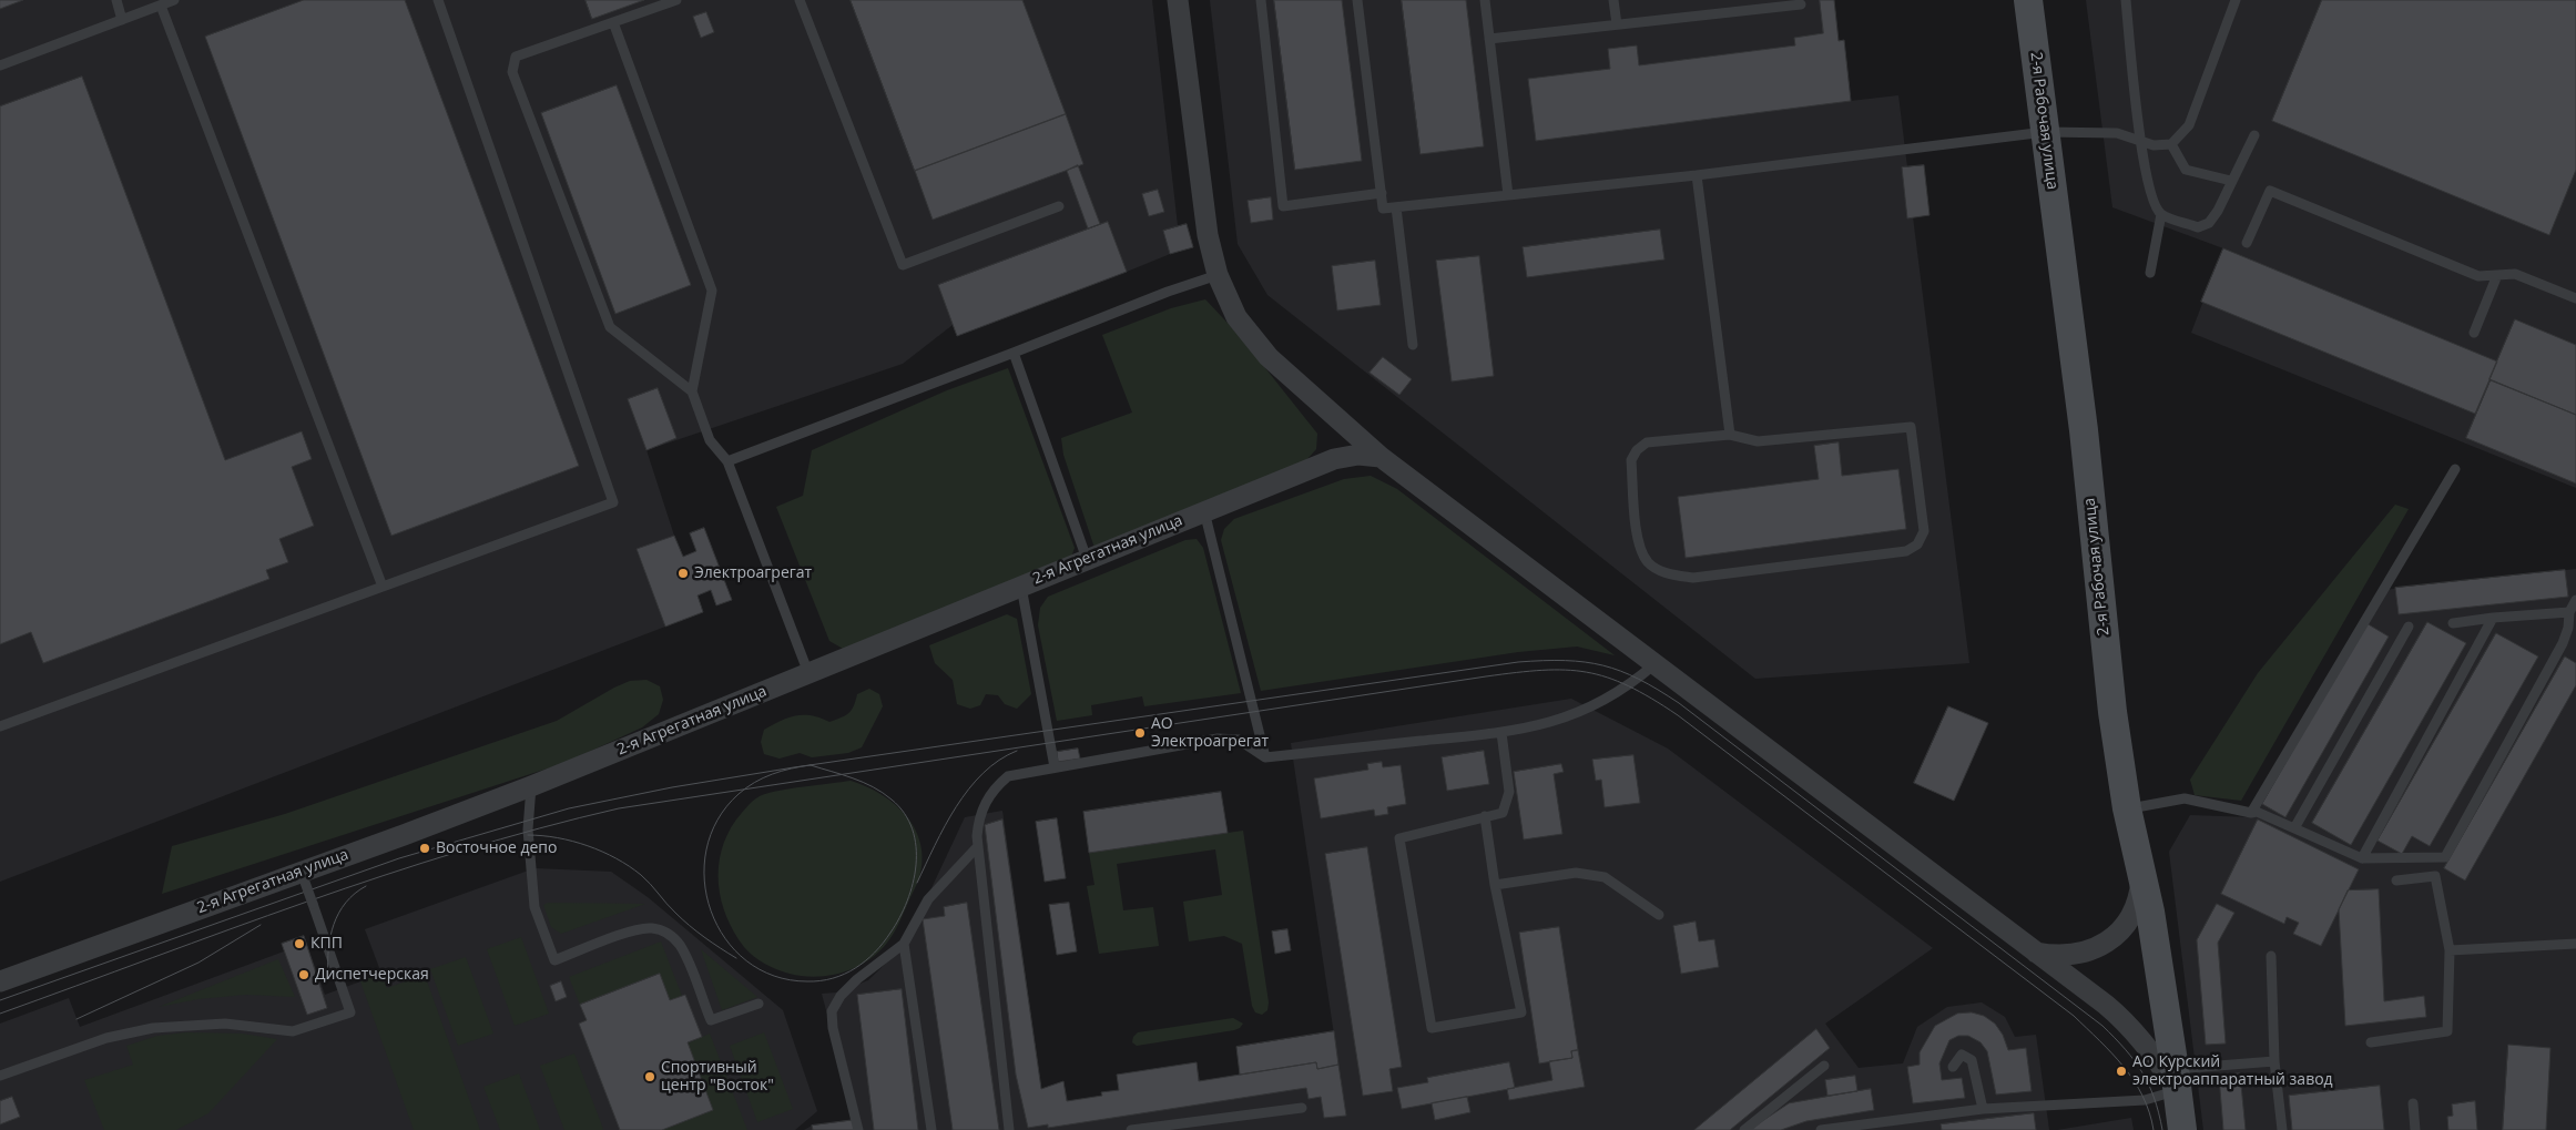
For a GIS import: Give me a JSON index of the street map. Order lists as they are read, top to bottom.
{
  "streets": {
    "main road": ["2-я Рабочая улица"],
    "street": ["2-я Агрегатная улица"]
  },
  "places": [
    "Электроагрегат",
    "АО Электроагрегат",
    "Восточное депо",
    "КПП",
    "Диспетчерская",
    "АО Курский электроаппаратный завод",
    "Спортивный центр \"Восток\""
  ]
}
